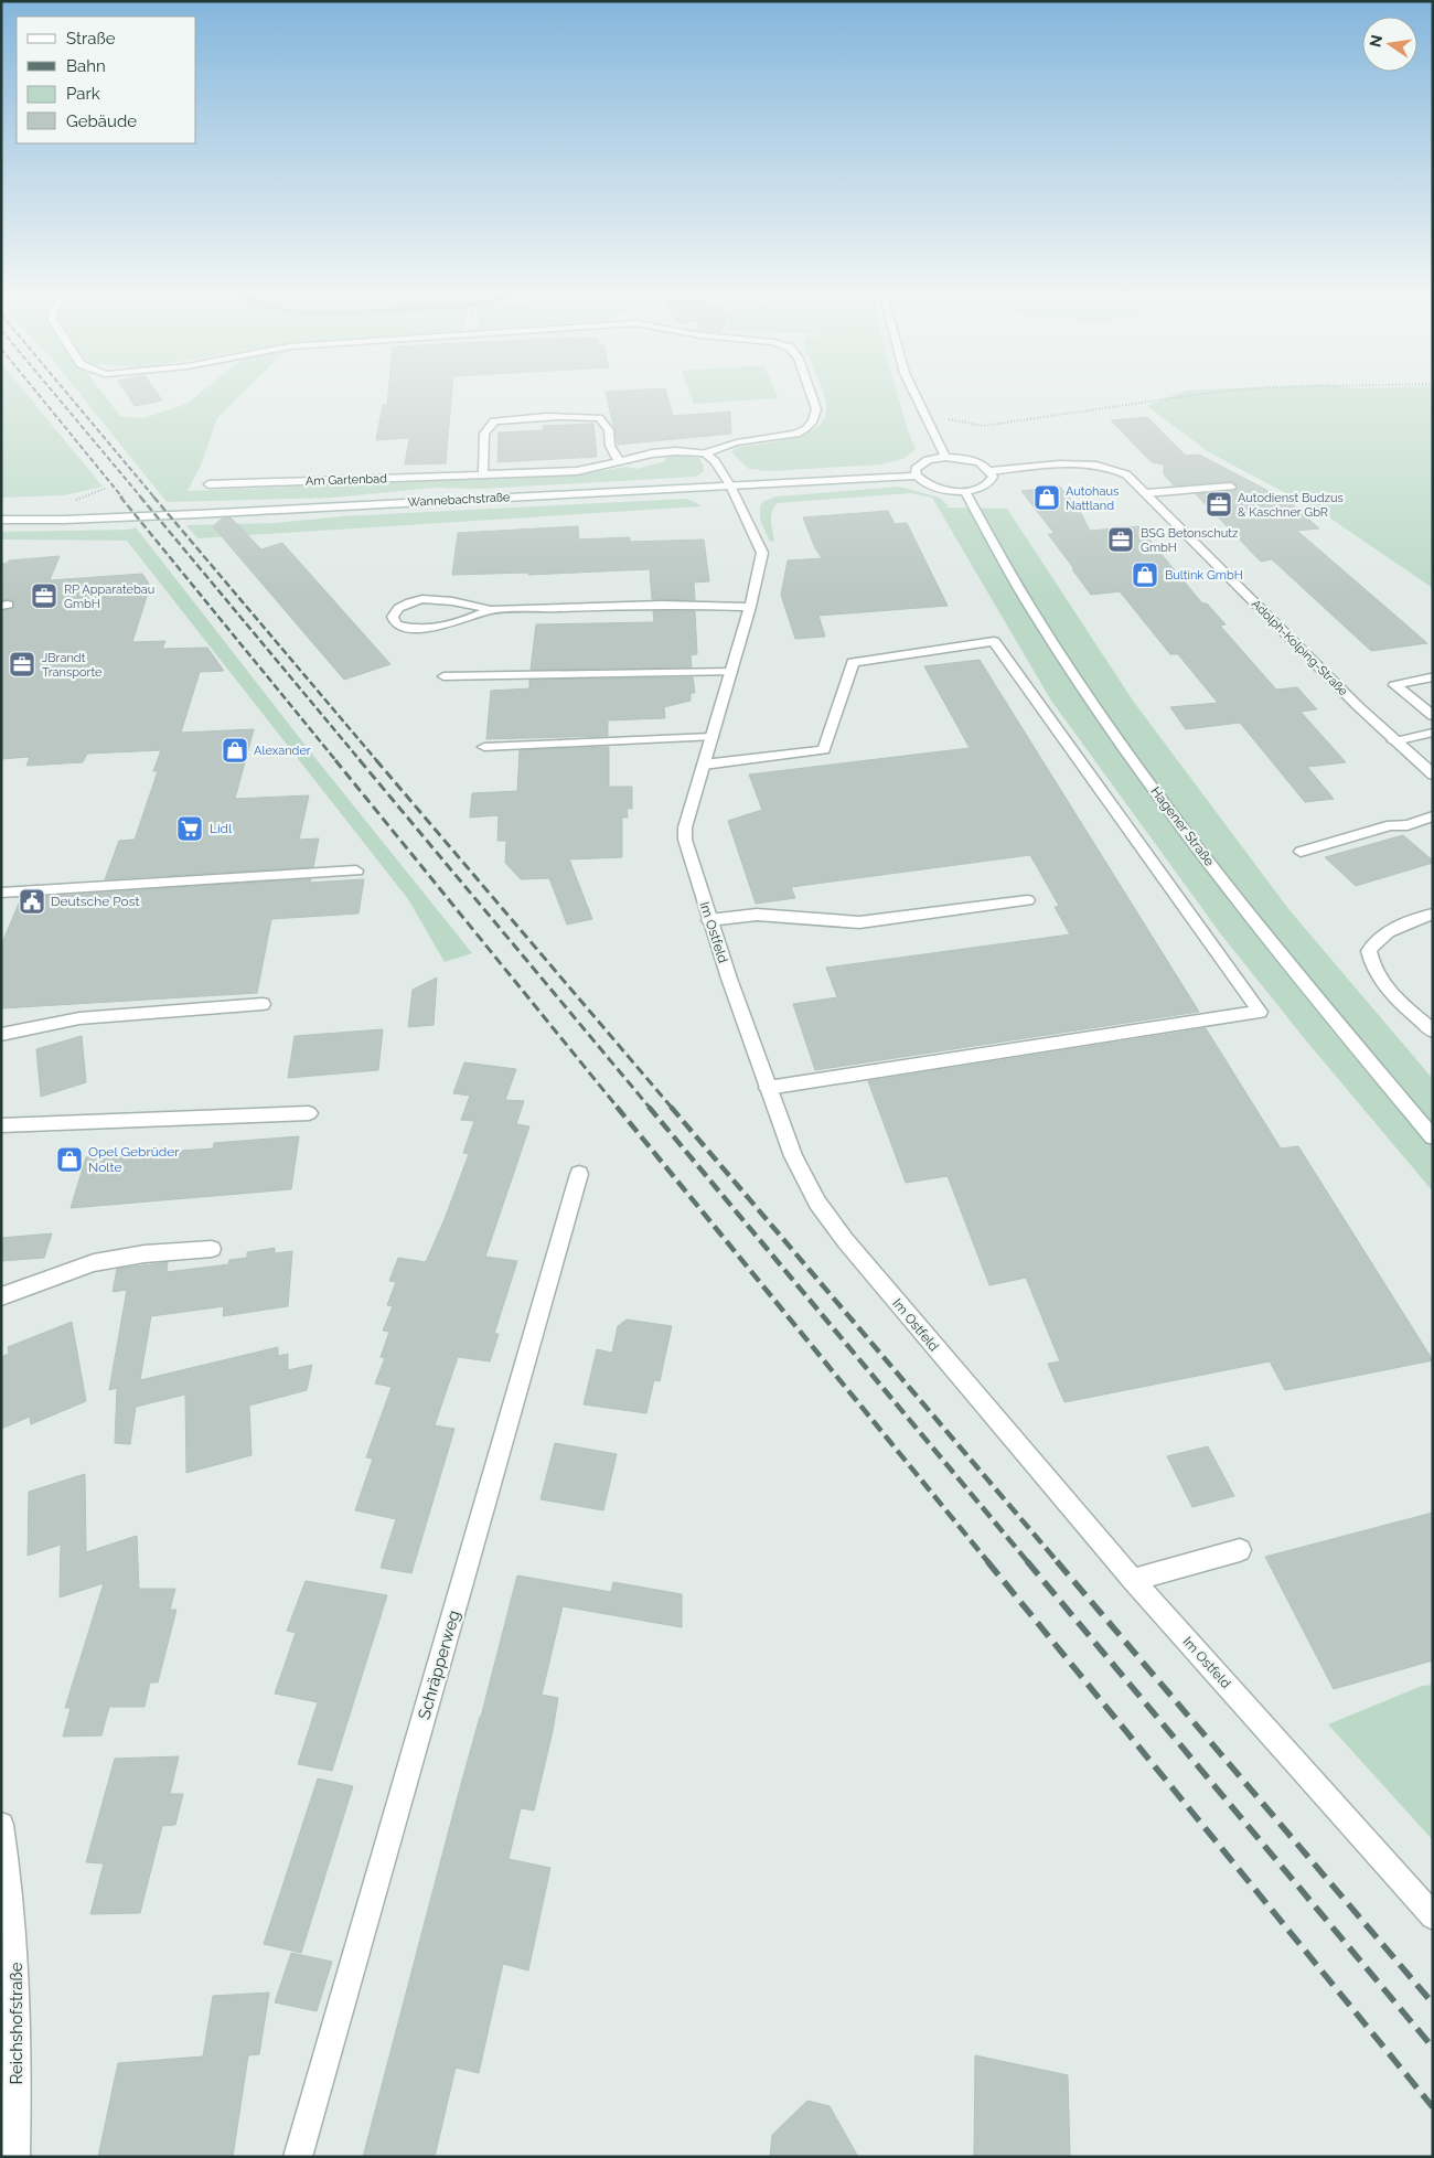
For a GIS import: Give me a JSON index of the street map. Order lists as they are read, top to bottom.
{
  "streets": {
    "street": [
      "Am Gartenbad",
      "Wannebachstraße",
      "Adolph-Kolping-Straße",
      "Hagener Straße",
      "Im Ostfeld",
      "Schräpperweg",
      "Reichshofstraße"
    ]
  },
  "crossings": [
    ["Wannebachstraße", "Im Ostfeld"]
  ],
  "places": {
    "shop": [
      "Autohaus Nattland",
      "Bultink GmbH",
      "Alexander",
      "Opel Gebrüder Nolte"
    ],
    "office": [
      "Autodienst Budzus & Kaschner GbR",
      "BSG Betonschutz GmbH",
      "RP Apparatebau GmbH",
      "JBrandt Transporte"
    ],
    "supermarket": ["Lidl"],
    "public building": ["Deutsche Post"]
  },
  "legend": [
    "Straße",
    "Bahn",
    "Park",
    "Gebäude"
  ],
  "north": "left"
}
